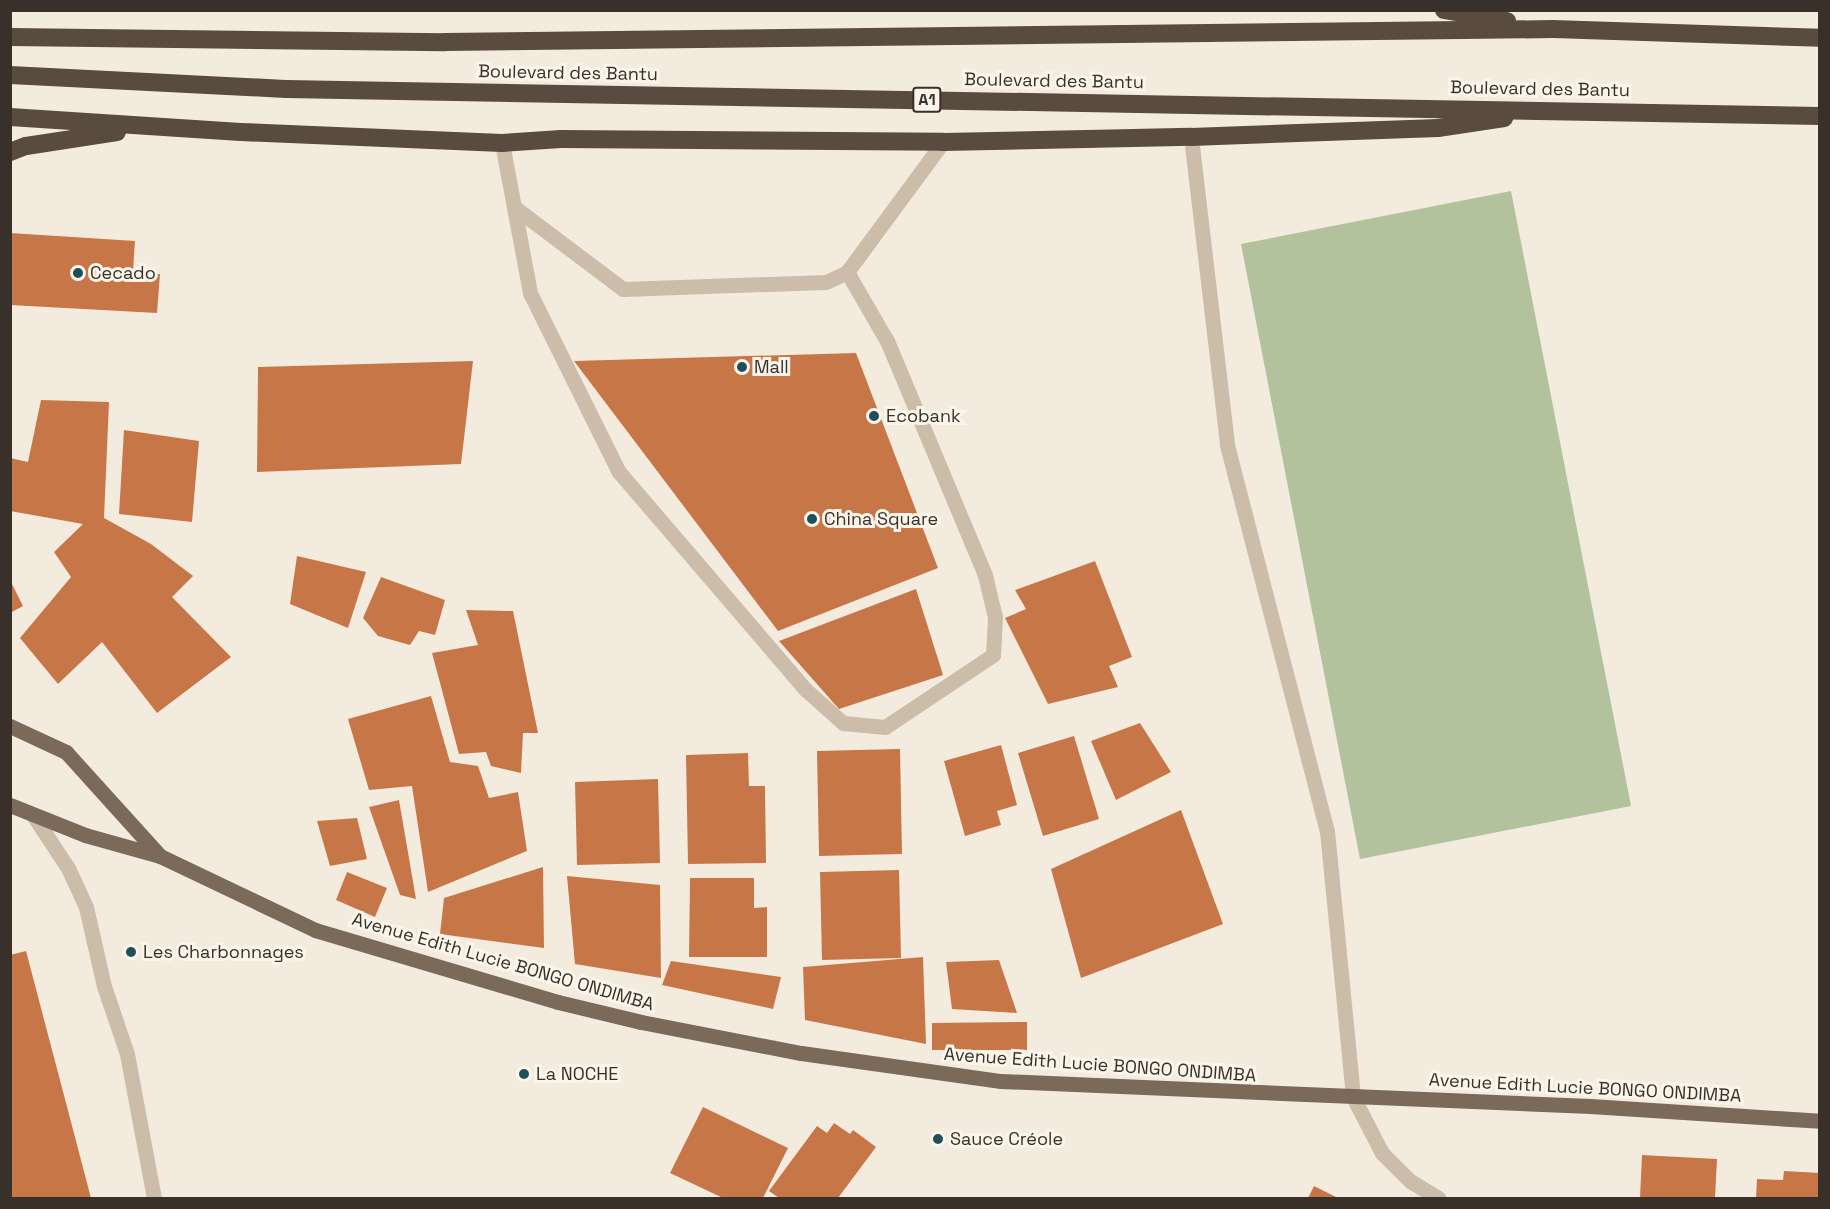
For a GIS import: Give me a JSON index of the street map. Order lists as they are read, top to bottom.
{
  "streets": {
    "highway": ["Boulevard des Bantu", "A1"],
    "main road": ["Avenue Edith Lucie BONGO ONDIMBA"]
  },
  "places": [
    "Cecado",
    "Mall",
    "Ecobank",
    "China Square",
    "Les Charbonnages",
    "La NOCHE",
    "Sauce Créole"
  ]
}
